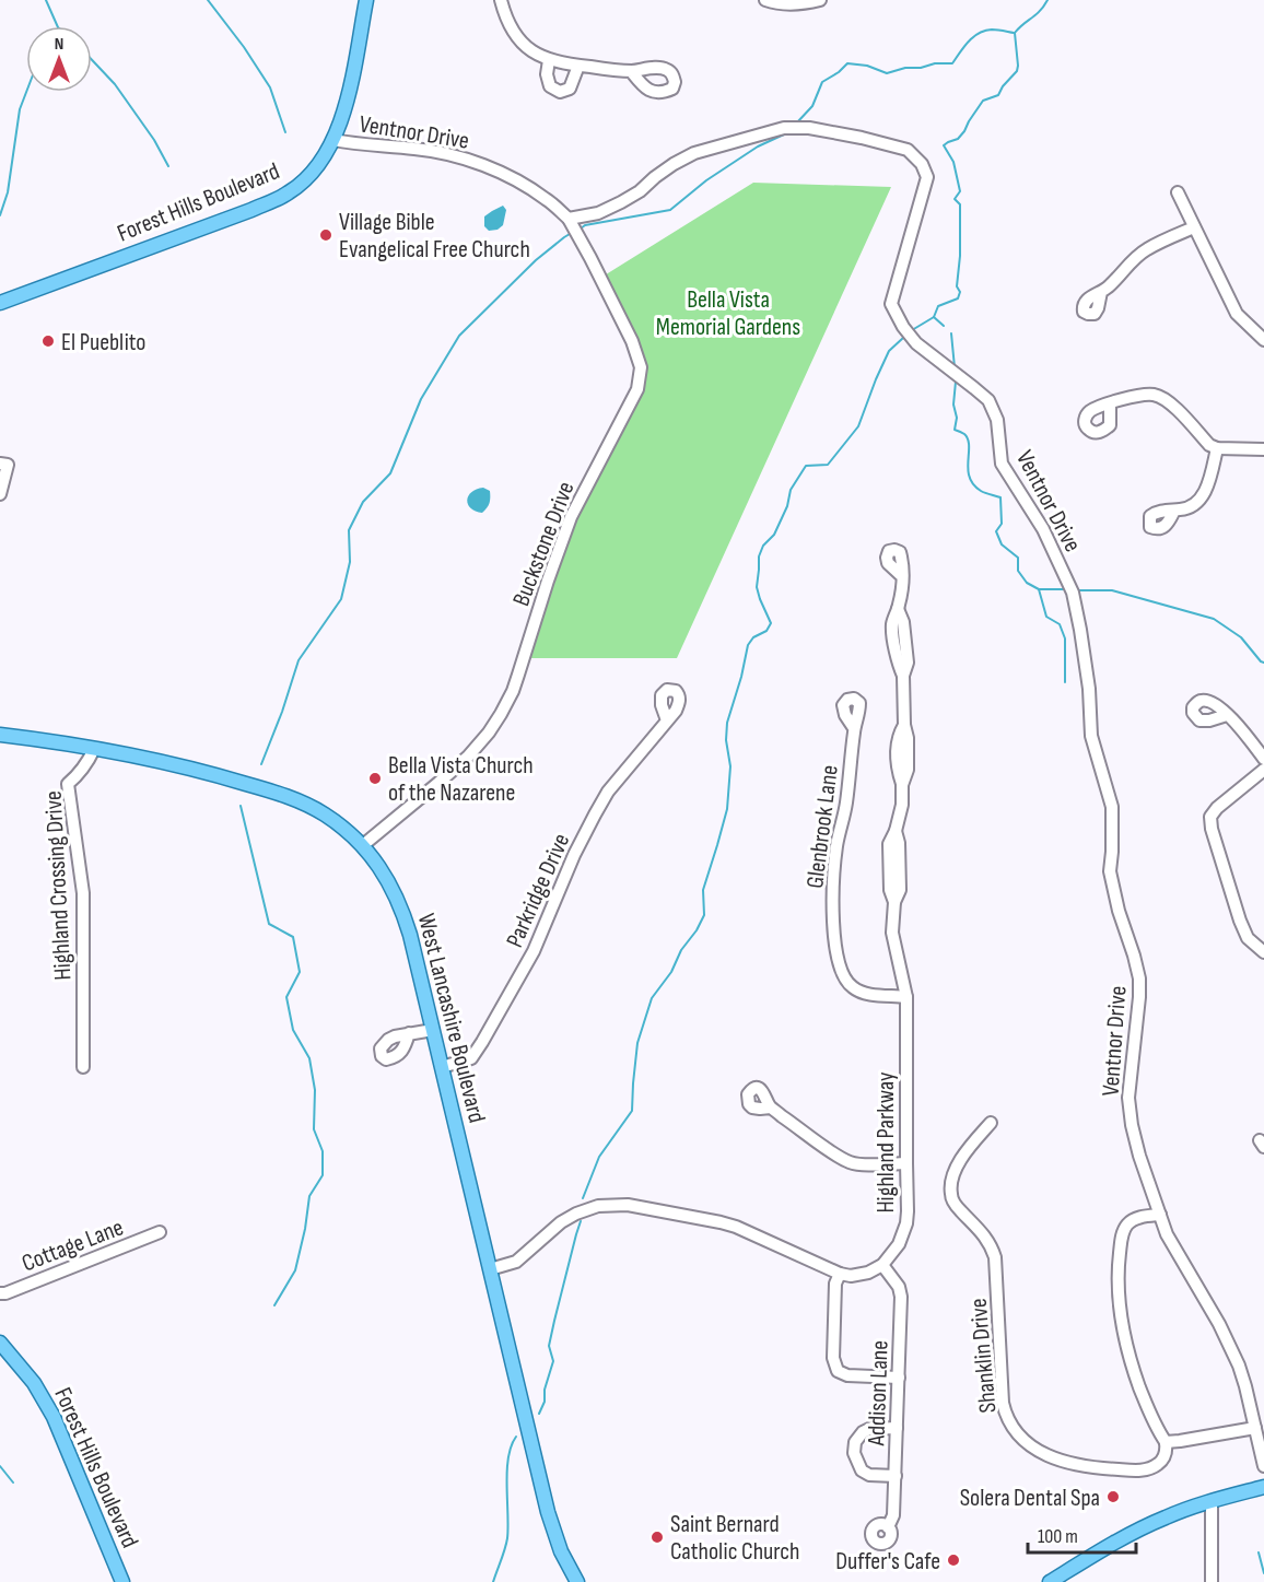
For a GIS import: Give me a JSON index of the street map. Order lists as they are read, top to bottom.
{
  "streets": {
    "main road": ["Forest Hills Boulevard", "West Lancashire Boulevard"],
    "street": [
      "Ventnor Drive",
      "Buckstone Drive",
      "Glenbrook Lane",
      "Highland Crossing Drive",
      "Parkridge Drive",
      "Highland Parkway",
      "Cottage Lane",
      "Shanklin Drive",
      "Addison Lane"
    ]
  },
  "crossings": [
    ["Ventnor Drive", "Forest Hills Boulevard"],
    ["Ventnor Drive", "Buckstone Drive"],
    ["Buckstone Drive", "West Lancashire Boulevard"],
    ["Glenbrook Lane", "Highland Parkway"],
    ["Highland Crossing Drive", "West Lancashire Boulevard"],
    ["Parkridge Drive", "West Lancashire Boulevard"],
    ["Highland Parkway", "Addison Lane"]
  ],
  "parks": ["Bella Vista Memorial Gardens"],
  "places": [
    "Village Bible Evangelical Free Church",
    "El Pueblito",
    "Bella Vista Church of the Nazarene",
    "Solera Dental Spa",
    "Saint Bernard Catholic Church",
    "Duffer's Cafe"
  ],
  "scale_bar": "100 m",
  "north": "top"
}
